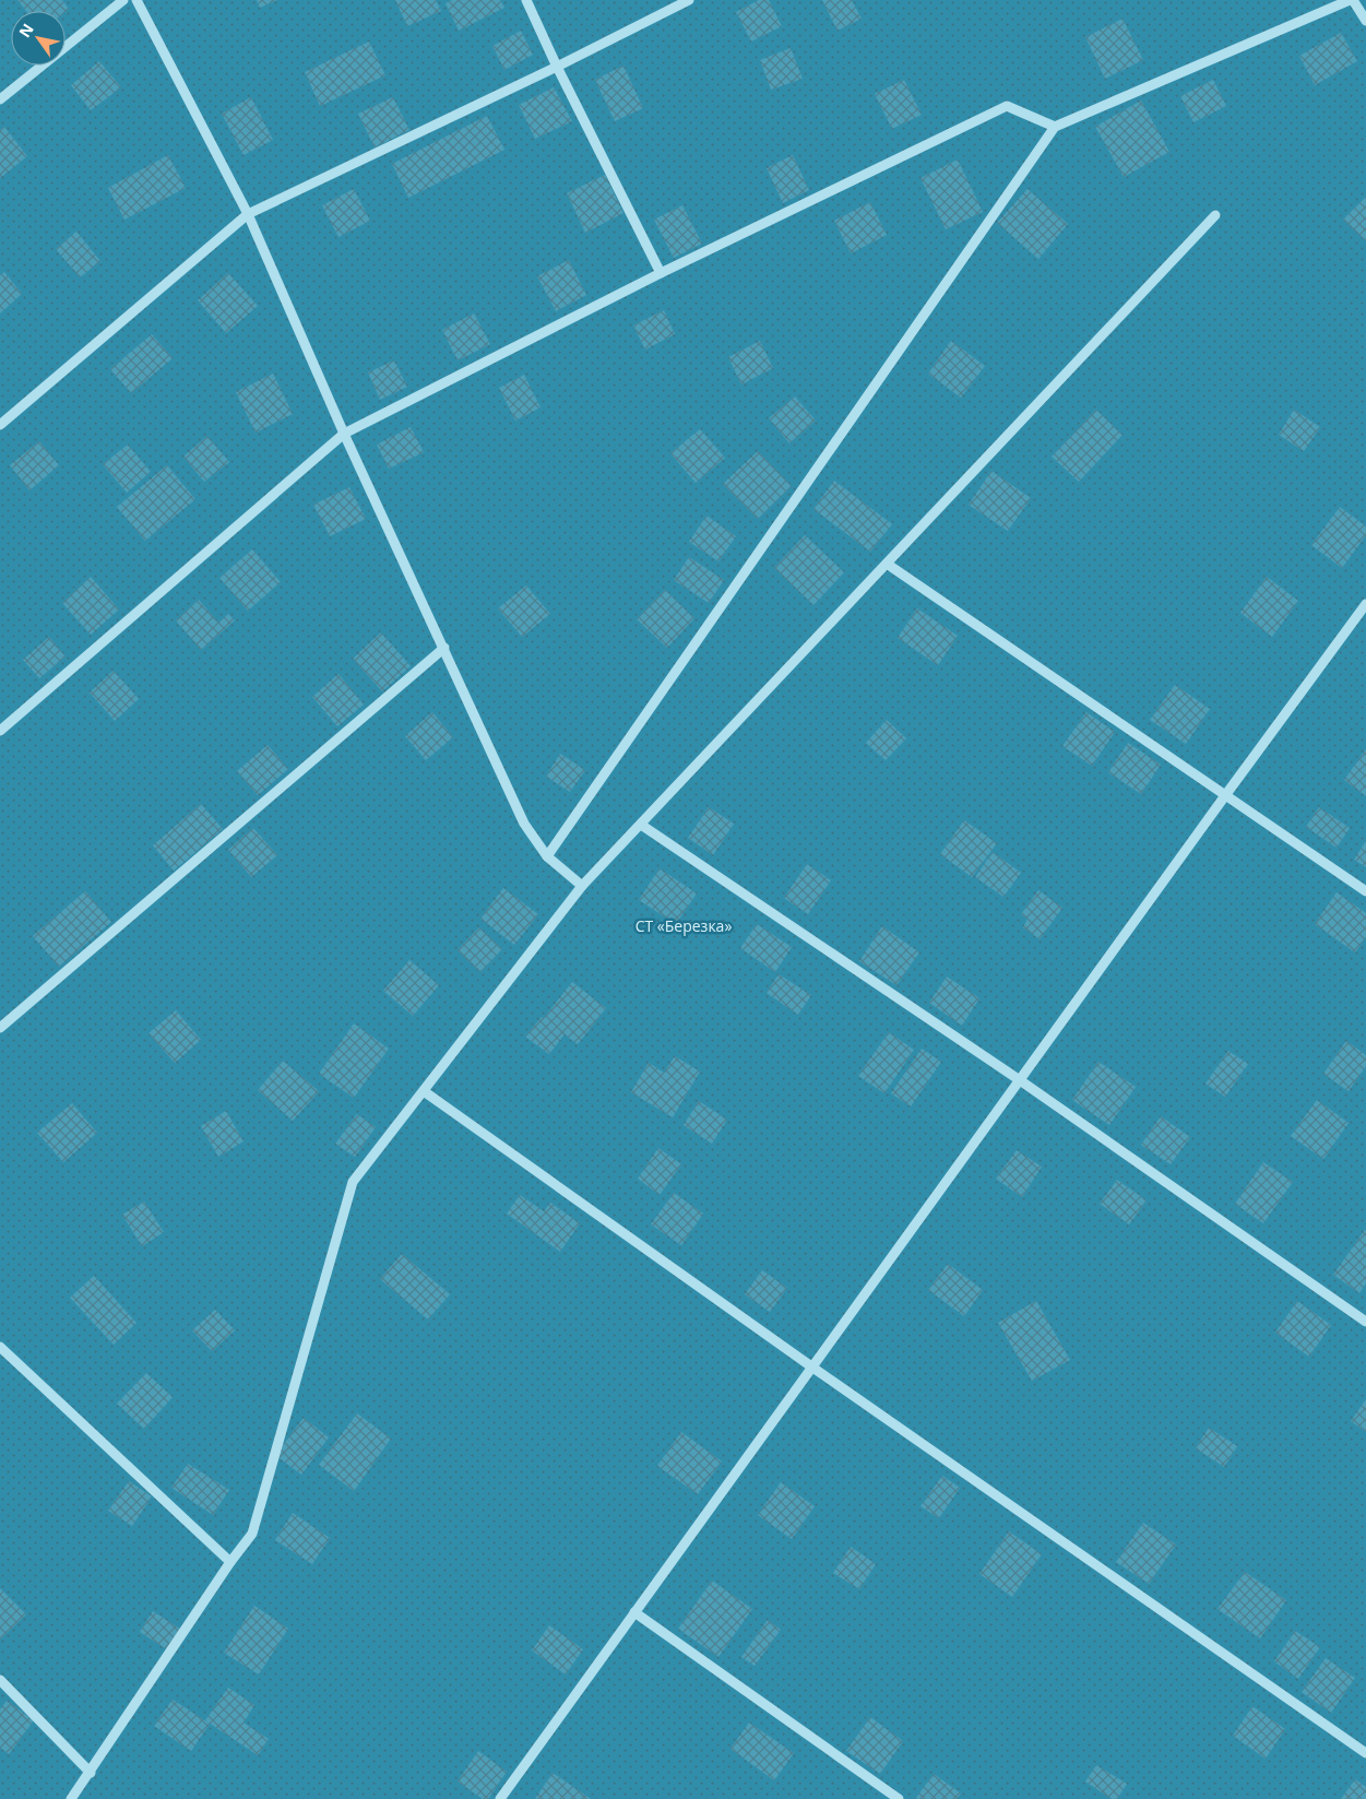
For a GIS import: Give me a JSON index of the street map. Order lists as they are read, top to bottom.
{
  "parks": ["СТ «Березка»"],
  "north": "top left"
}
